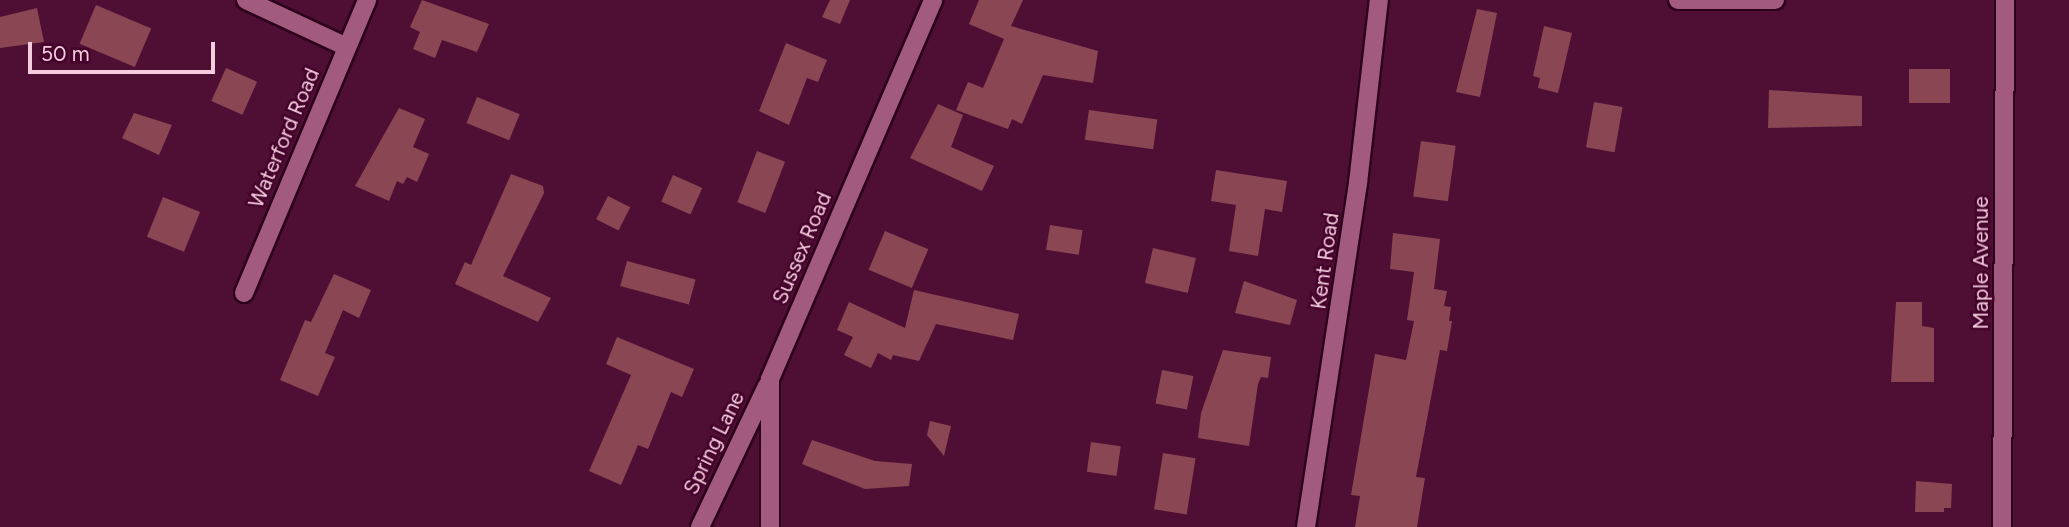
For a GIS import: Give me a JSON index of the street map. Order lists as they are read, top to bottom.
{
  "streets": {
    "street": [
      "Waterford Road",
      "Sussex Road",
      "Kent Road",
      "Maple Avenue",
      "Spring Lane"
    ]
  },
  "crossings": [
    ["Sussex Road", "Spring Lane"]
  ],
  "scale_bar": "50 m"
}
